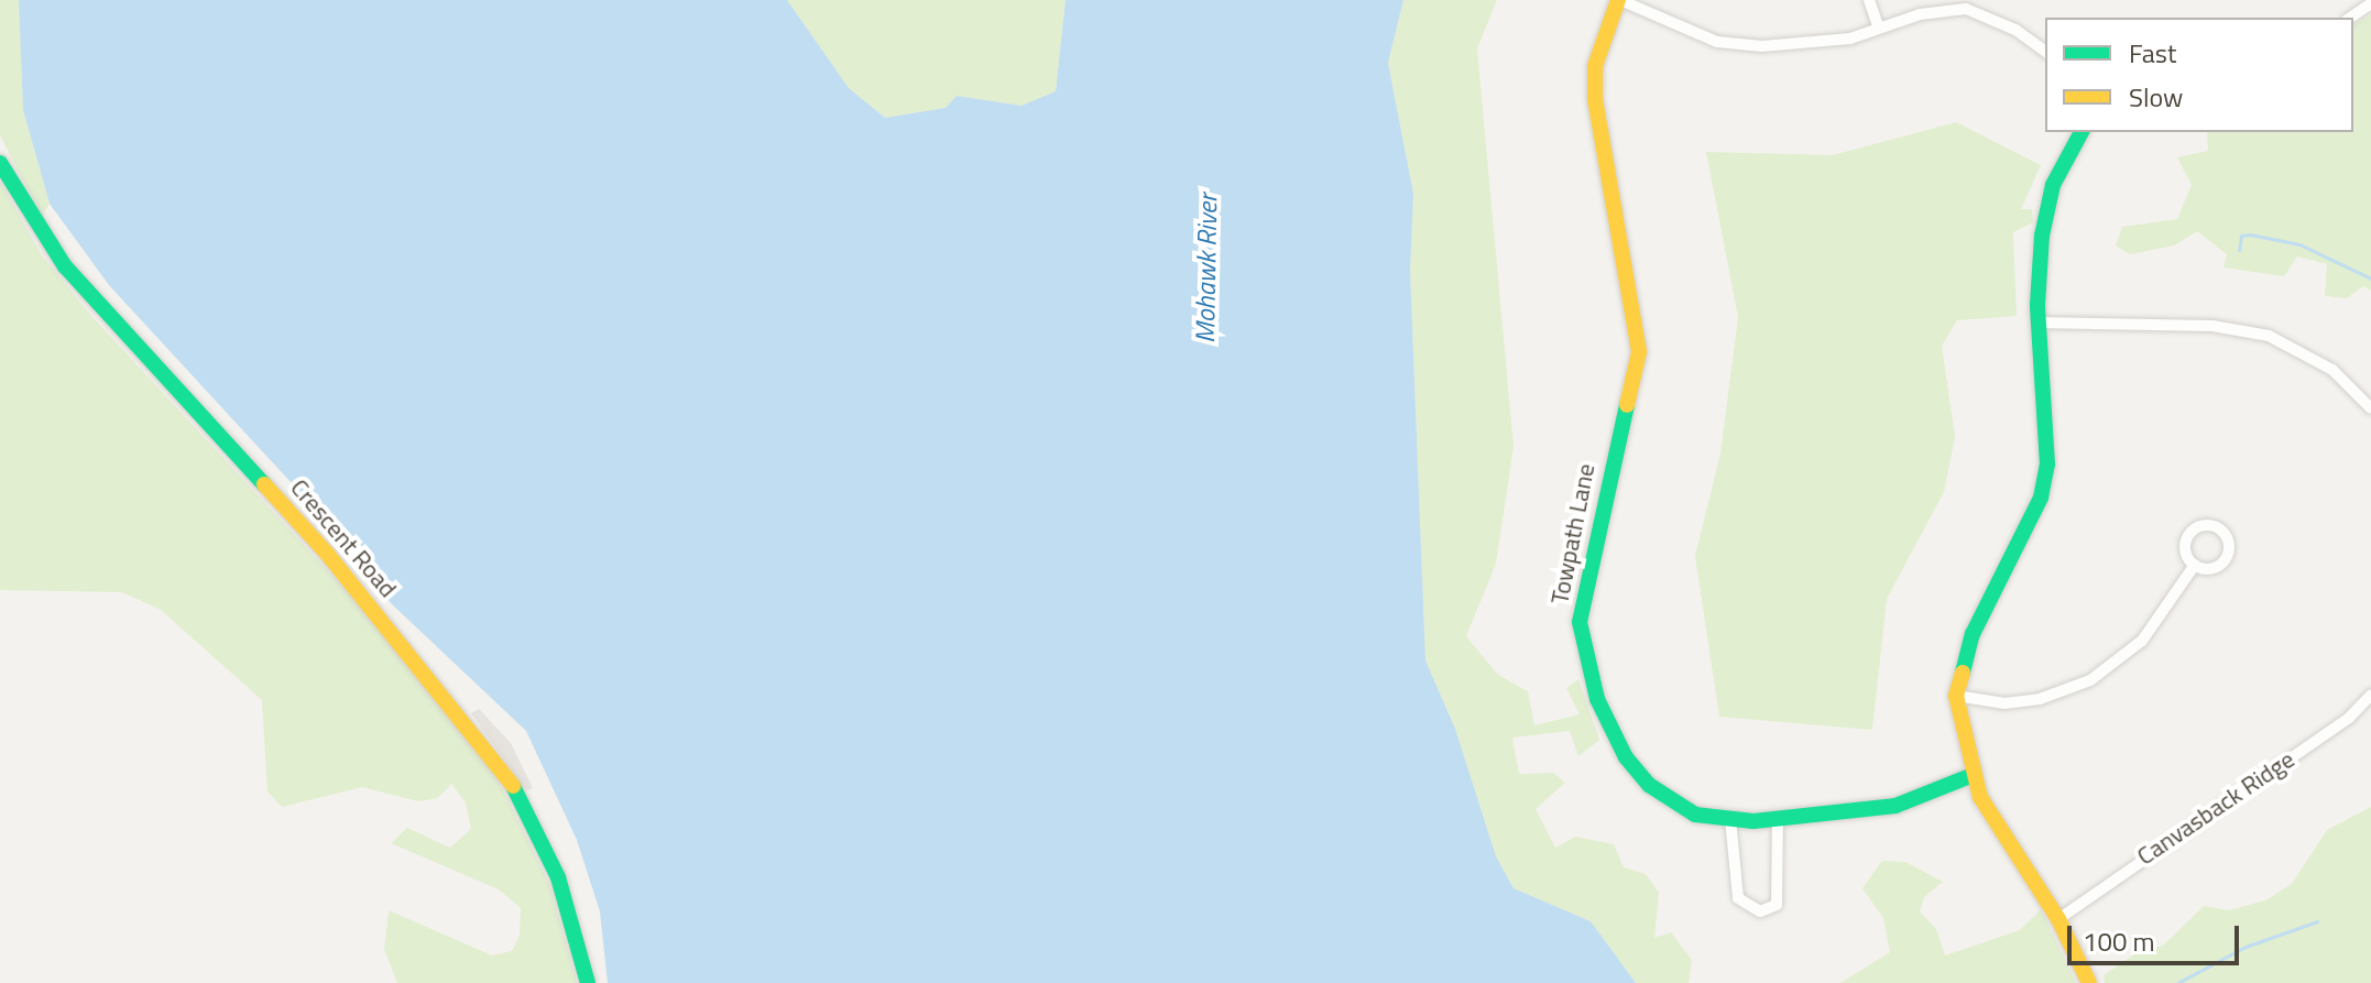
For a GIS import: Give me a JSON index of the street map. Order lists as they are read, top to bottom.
{
  "streets": {
    "street": ["Towpath Lane", "Crescent Road", "Canvasback Ridge"]
  },
  "water": ["Mohawk River"],
  "legend": ["Fast", "Slow"],
  "scale_bar": "100 m"
}
